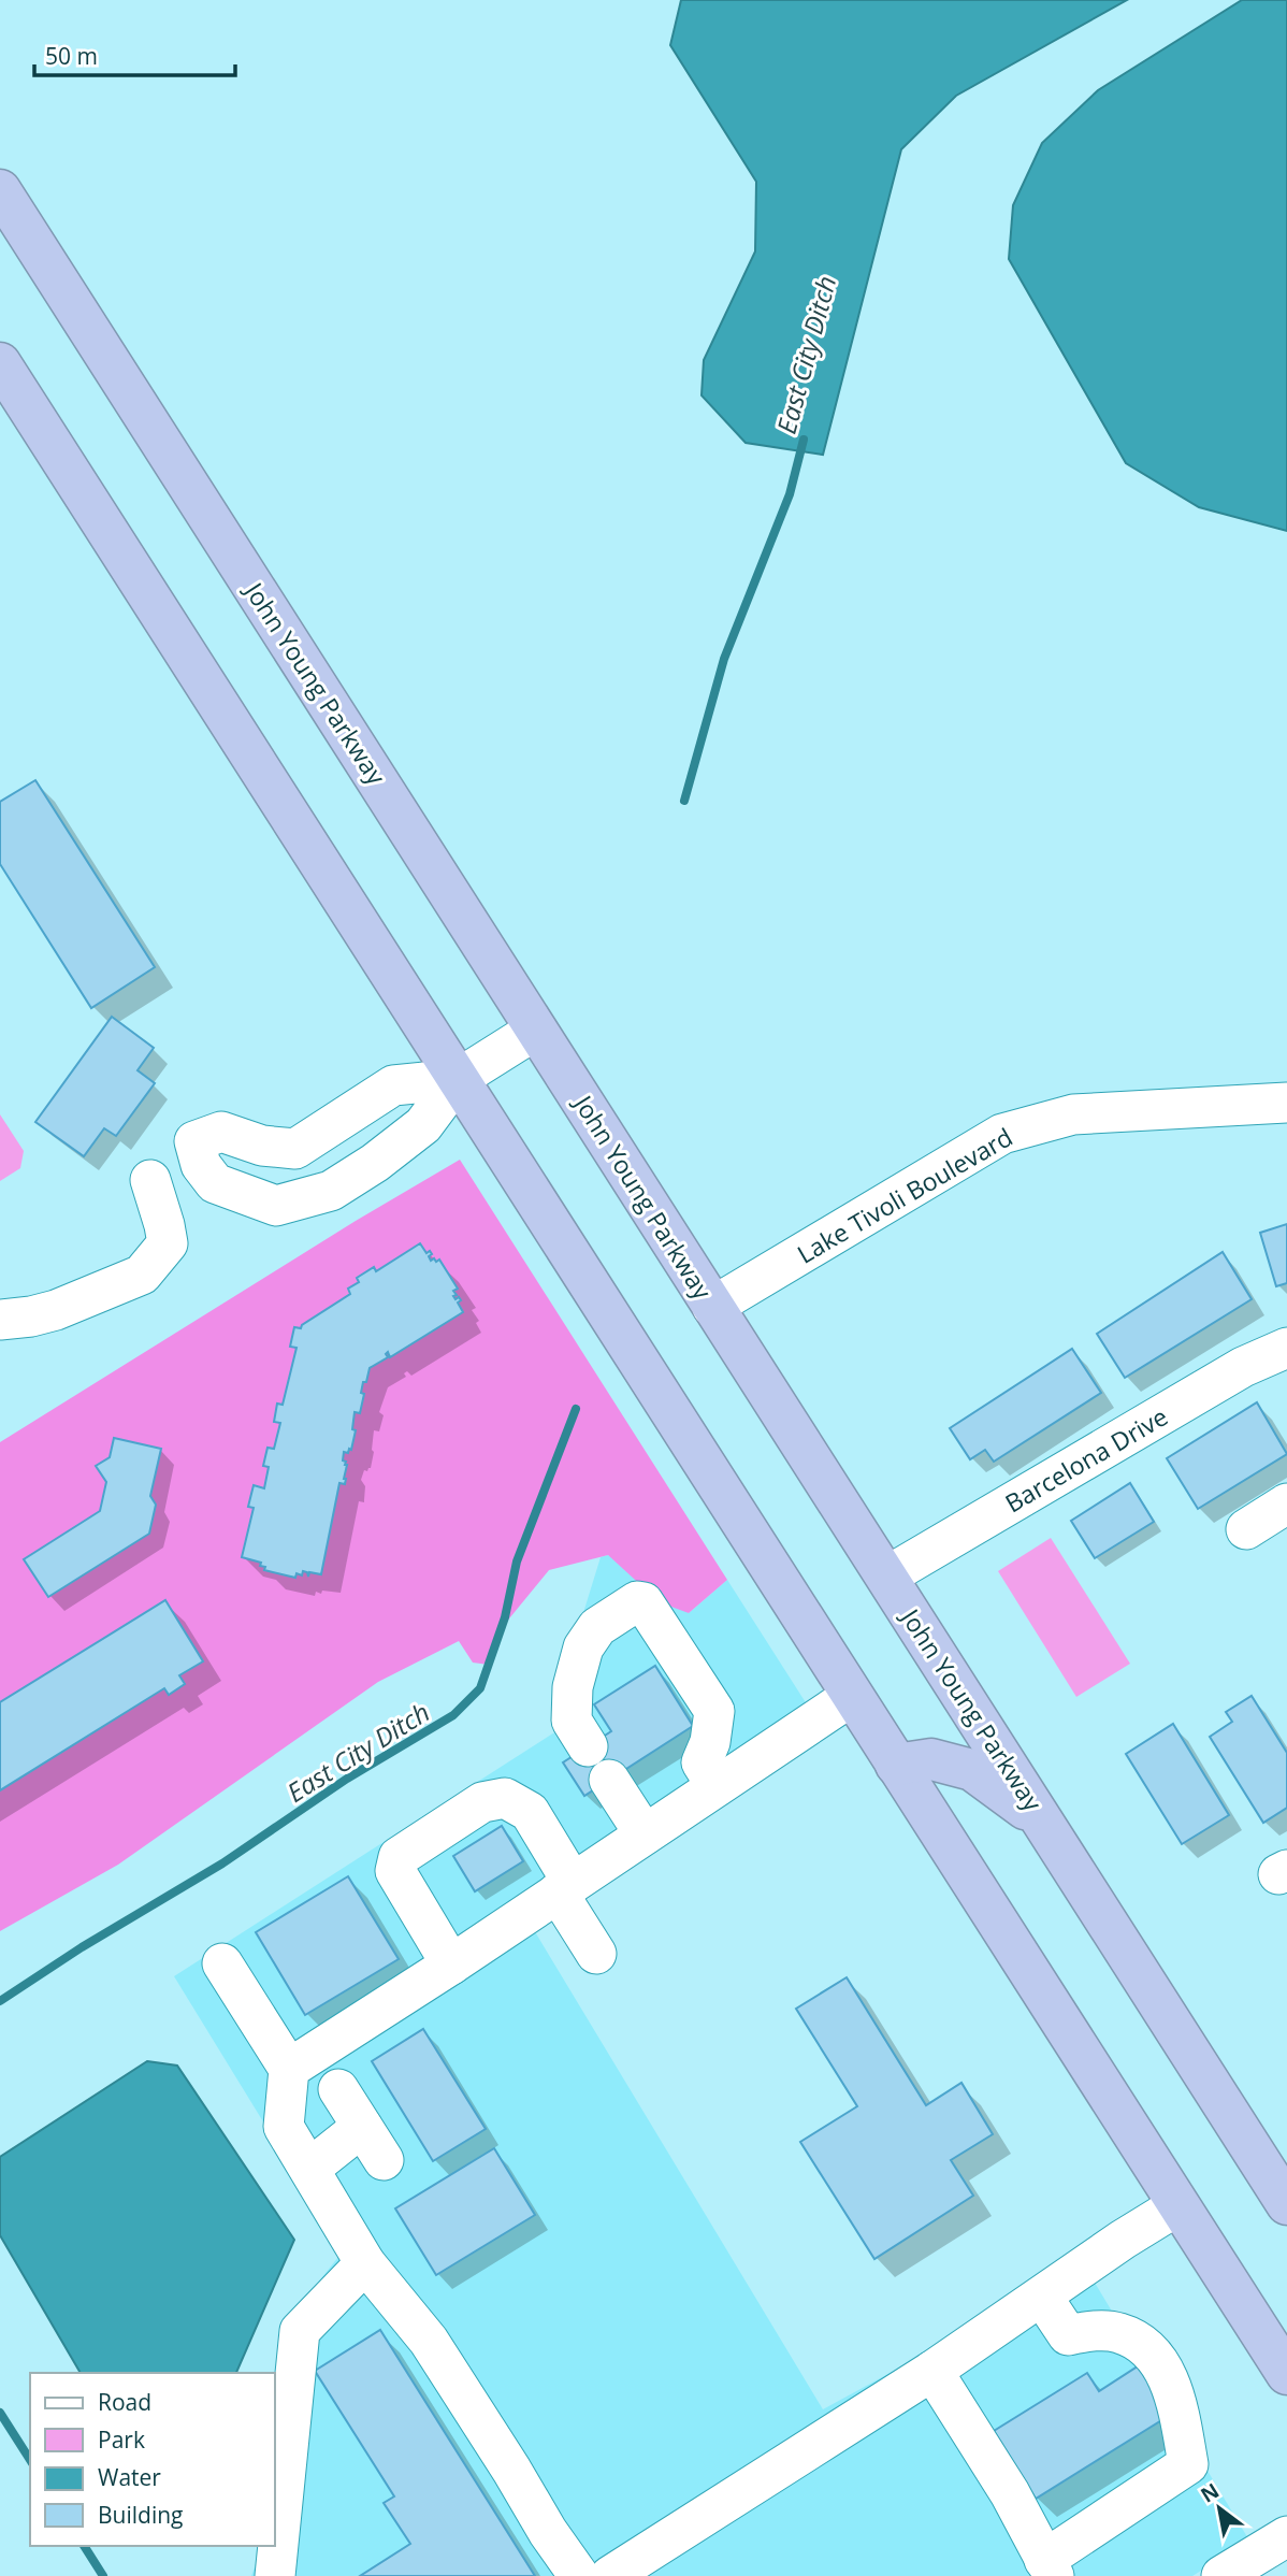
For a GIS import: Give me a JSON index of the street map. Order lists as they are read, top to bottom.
{
  "streets": {
    "highway": ["John Young Parkway"],
    "street": ["Lake Tivoli Boulevard", "Barcelona Drive"]
  },
  "crossings": [
    ["John Young Parkway", "Lake Tivoli Boulevard"],
    ["John Young Parkway", "Barcelona Drive"]
  ],
  "water": ["East City Ditch"],
  "legend": [
    "Road",
    "Park",
    "Water",
    "Building"
  ],
  "scale_bar": "50 m",
  "north": "top left"
}
